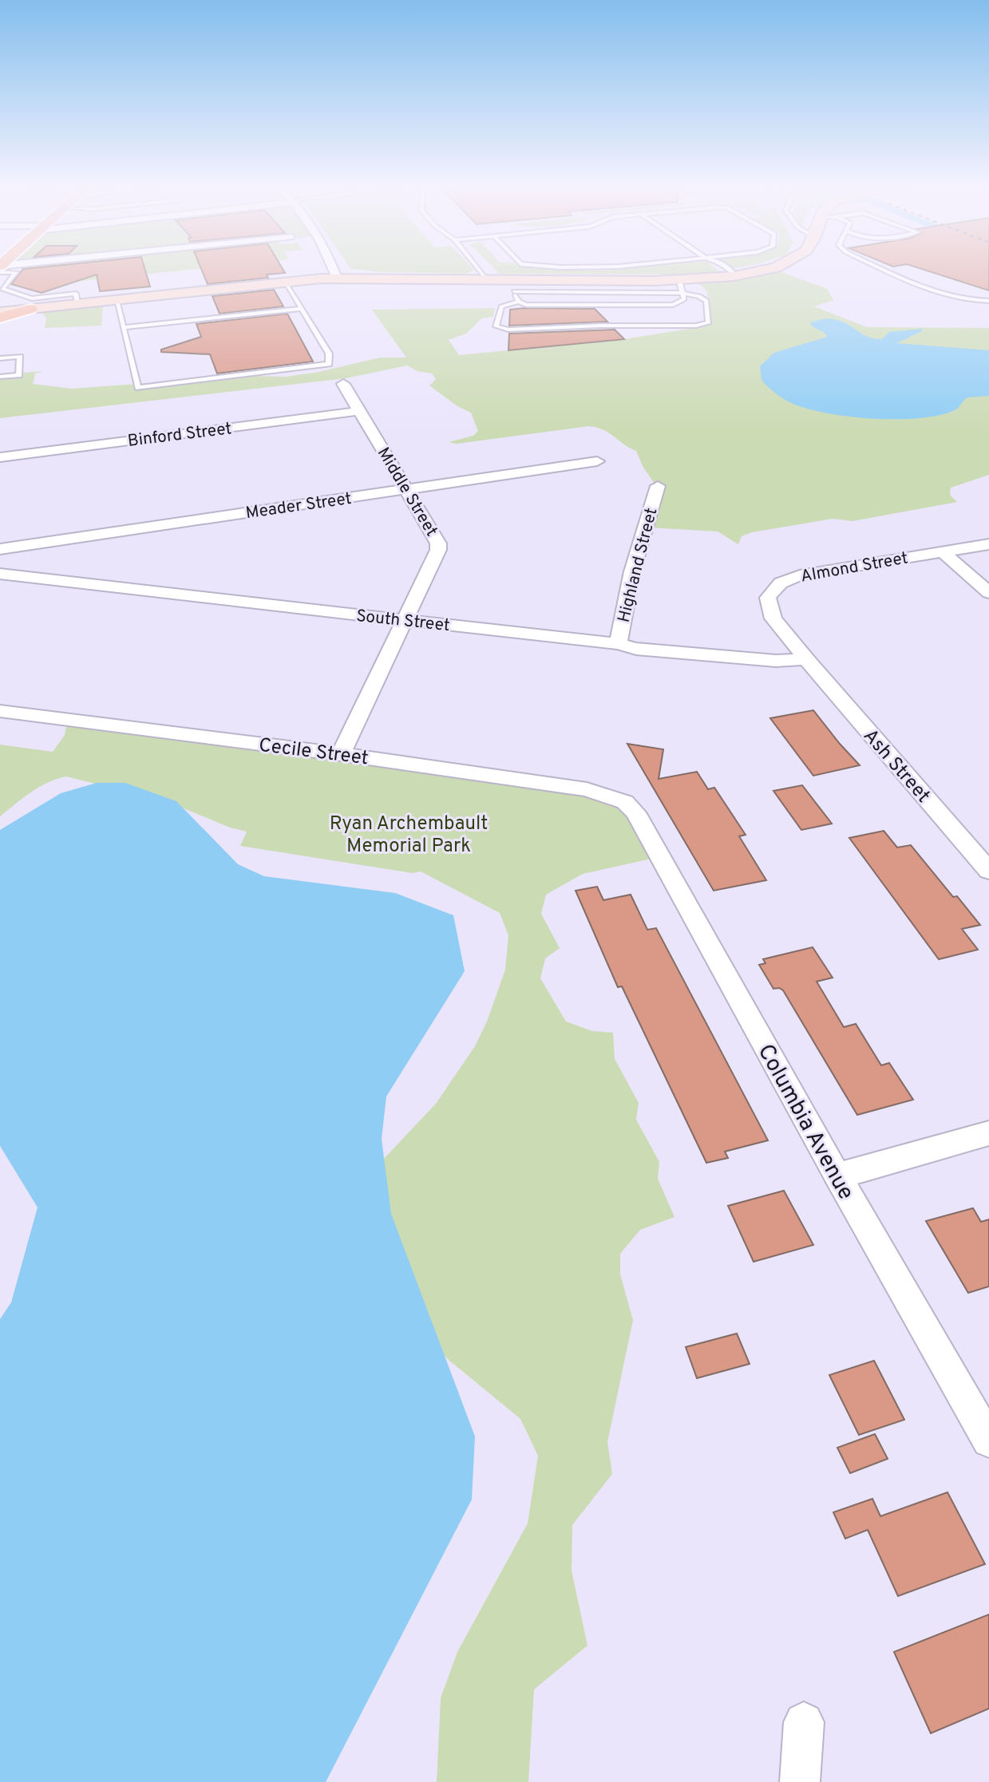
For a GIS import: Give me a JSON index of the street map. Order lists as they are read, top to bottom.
{
  "streets": {
    "street": [
      "Binford Street",
      "Middle Street",
      "Meader Street",
      "Highland Street",
      "Almond Street",
      "South Street",
      "Cecile Street",
      "Ash Street",
      "Columbia Avenue"
    ]
  },
  "crossings": [
    ["Binford Street", "Middle Street"],
    ["Middle Street", "Meader Street"],
    ["Middle Street", "South Street"],
    ["Middle Street", "Cecile Street"],
    ["Highland Street", "South Street"],
    ["Almond Street", "South Street"],
    ["Almond Street", "Ash Street"],
    ["South Street", "Ash Street"],
    ["Cecile Street", "Columbia Avenue"]
  ],
  "parks": ["Ryan Archembault Memorial Park"]
}
